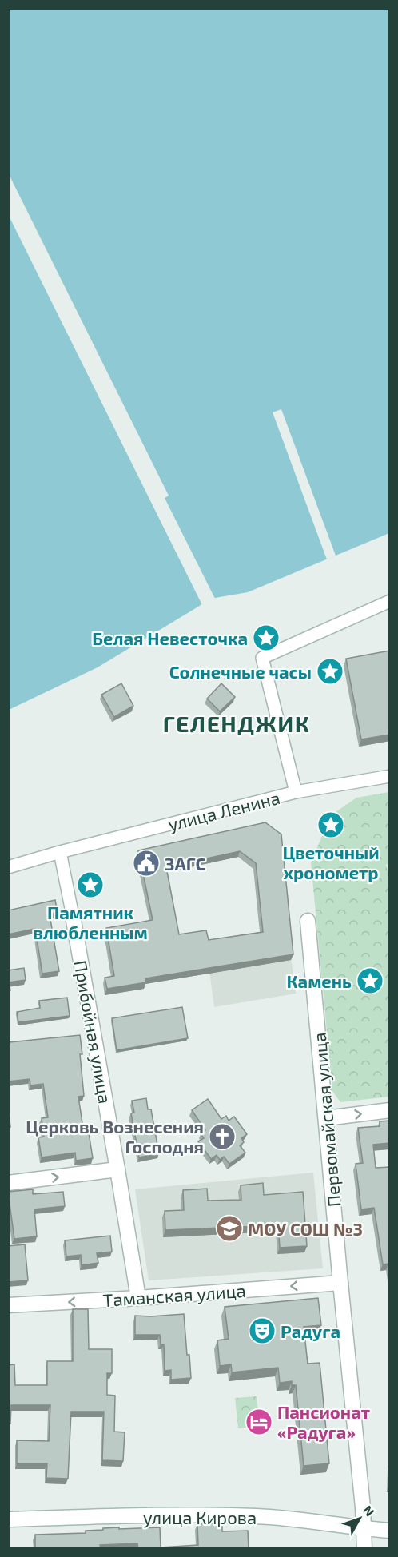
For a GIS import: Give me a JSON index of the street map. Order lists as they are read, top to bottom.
{
  "streets": {
    "street": [
      "улица Ленина",
      "Прибойная улица",
      "Первомайская улица",
      "Таманская улица",
      "улица Кирова"
    ]
  },
  "crossings": [
    ["улица Ленина", "Прибойная улица"],
    ["Прибойная улица", "Таманская улица"],
    ["Первомайская улица", "Таманская улица"],
    ["Первомайская улица", "улица Кирова"]
  ],
  "districts": ["ГЕЛЕНДЖИК"],
  "places": {
    "place": [
      "Белая Невесточка",
      "Солнечные часы",
      "Цветочный хронометр",
      "Памятник влюбленным",
      "Камень"
    ],
    "public building": ["ЗАГС"],
    "church": ["Церковь Вознесения Господня"],
    "school or university": ["МОУ СОШ №3"],
    "theatre": ["Радуга"],
    "hotel": ["Пансионат «Радуга»"]
  },
  "north": "top right"
}
